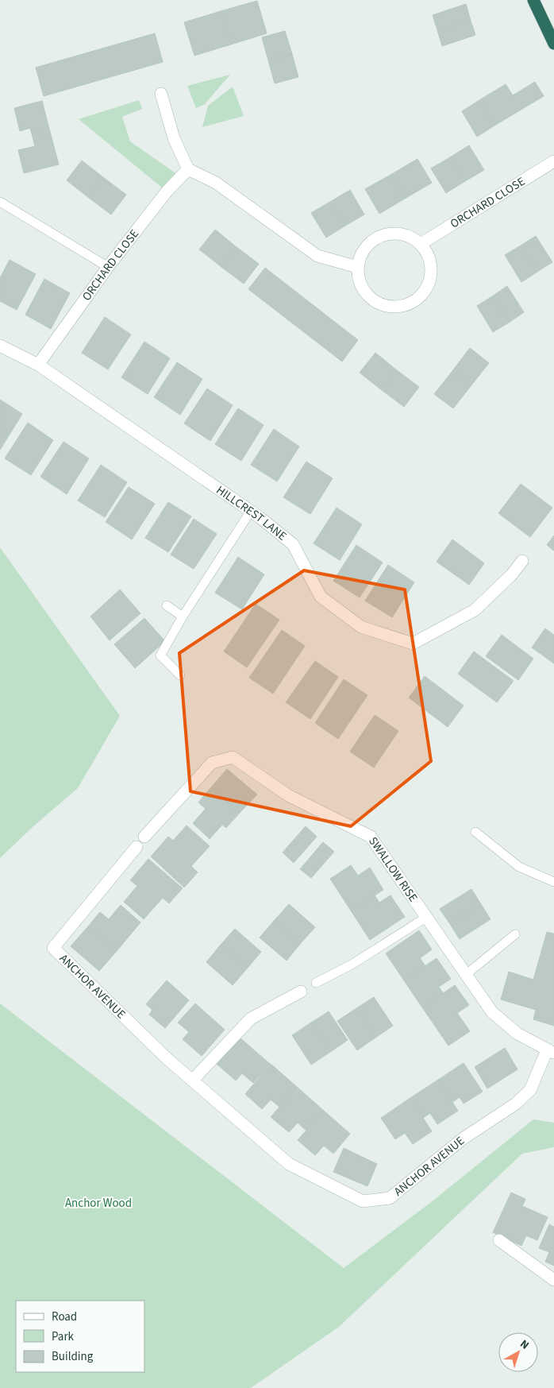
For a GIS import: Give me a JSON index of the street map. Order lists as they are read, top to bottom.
{
  "streets": {
    "street": [
      "ORCHARD CLOSE",
      "HILLCREST LANE",
      "SWALLOW RISE",
      "ANCHOR AVENUE"
    ]
  },
  "crossings": [
    ["ORCHARD CLOSE", "HILLCREST LANE"],
    ["SWALLOW RISE", "ANCHOR AVENUE"]
  ],
  "parks": ["Anchor Wood"],
  "legend": ["Road", "Park", "Building"],
  "north": "top right"
}
